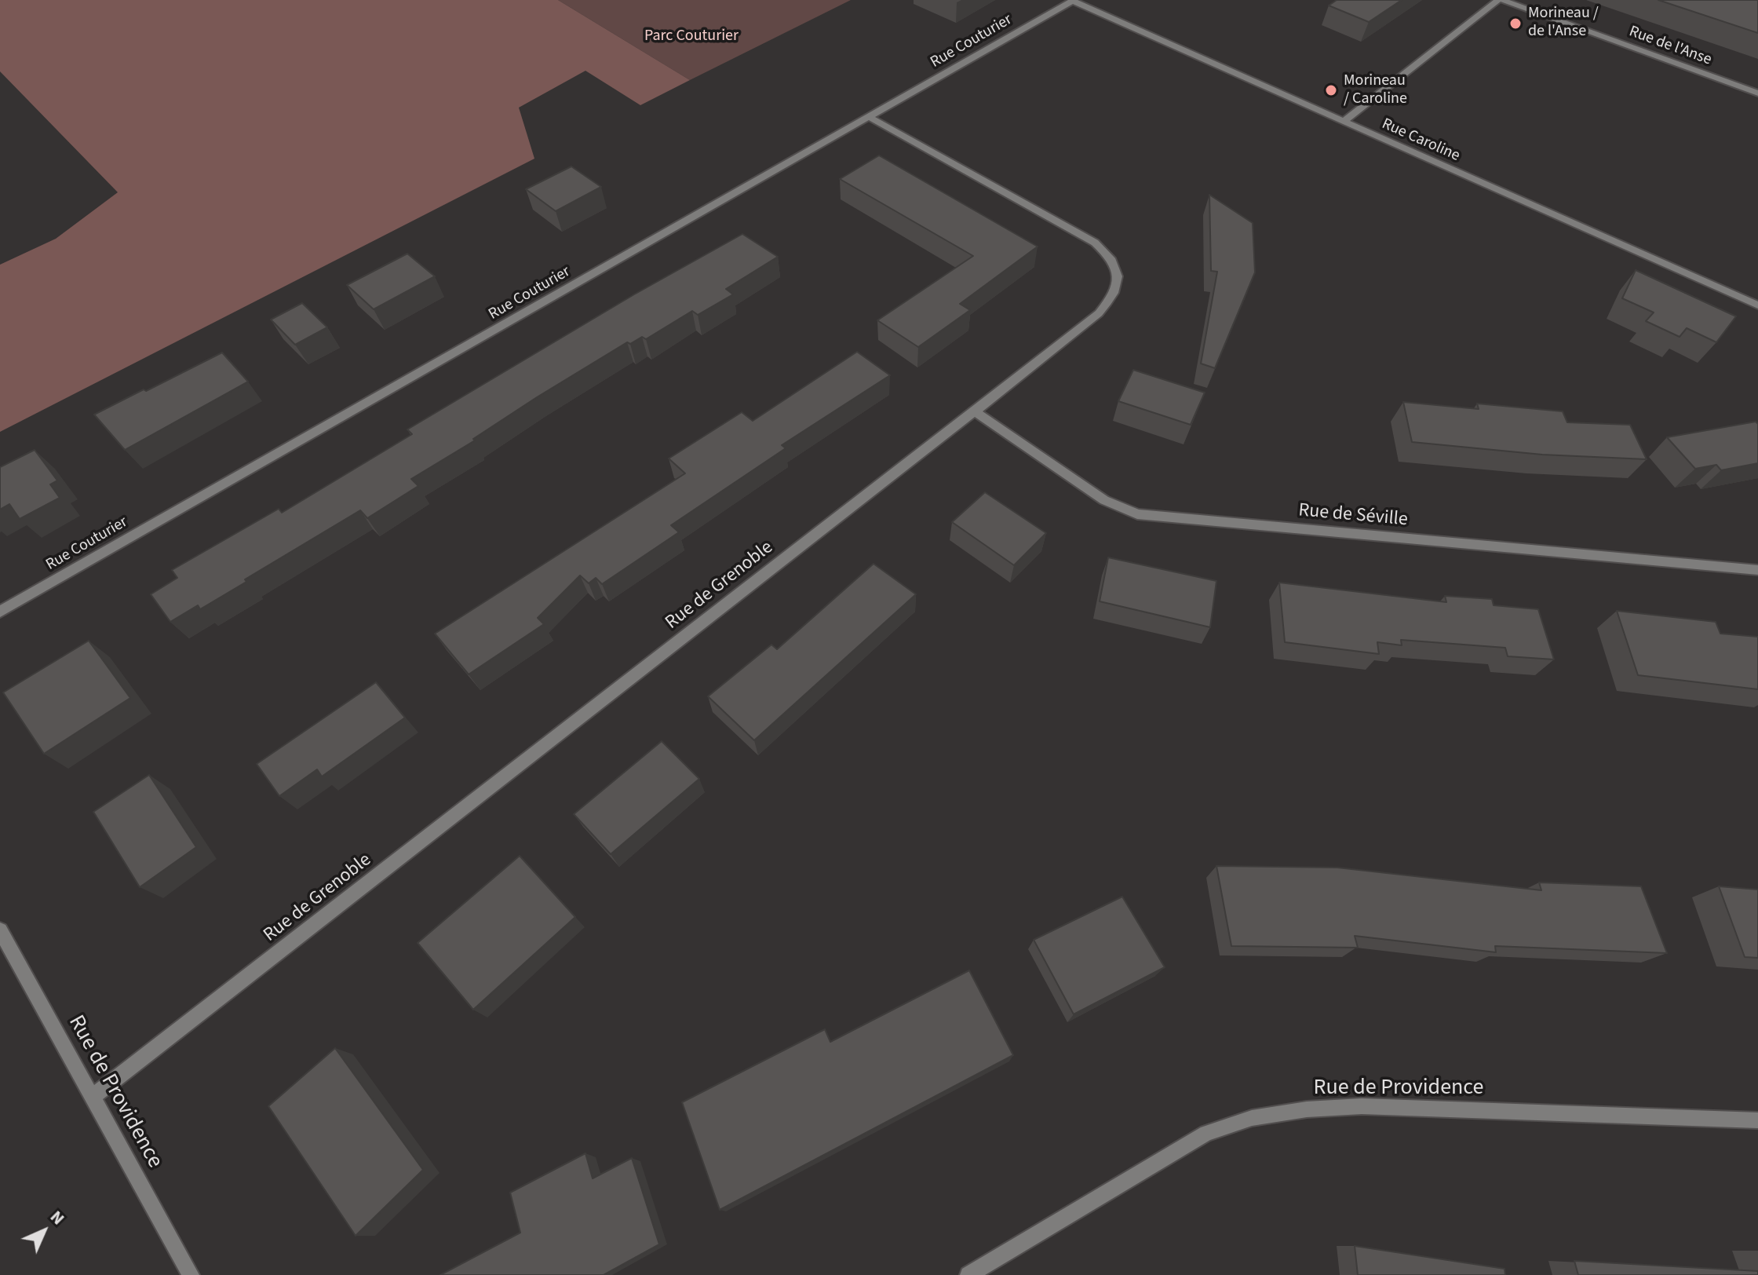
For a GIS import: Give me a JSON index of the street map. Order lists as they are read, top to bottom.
{
  "streets": {
    "street": [
      "Rue Couturier",
      "Rue de l'Anse",
      "Rue Caroline",
      "Rue de Séville",
      "Rue de Grenoble",
      "Rue de Providence"
    ]
  },
  "crossings": [
    ["Rue Couturier", "Rue Caroline"],
    ["Rue Couturier", "Rue de Grenoble"],
    ["Rue de Séville", "Rue de Grenoble"],
    ["Rue de Grenoble", "Rue de Providence"]
  ],
  "parks": ["Parc Couturier"],
  "places": ["Morineau / de l'Anse", "Morineau / Caroline"],
  "north": "top right"
}
